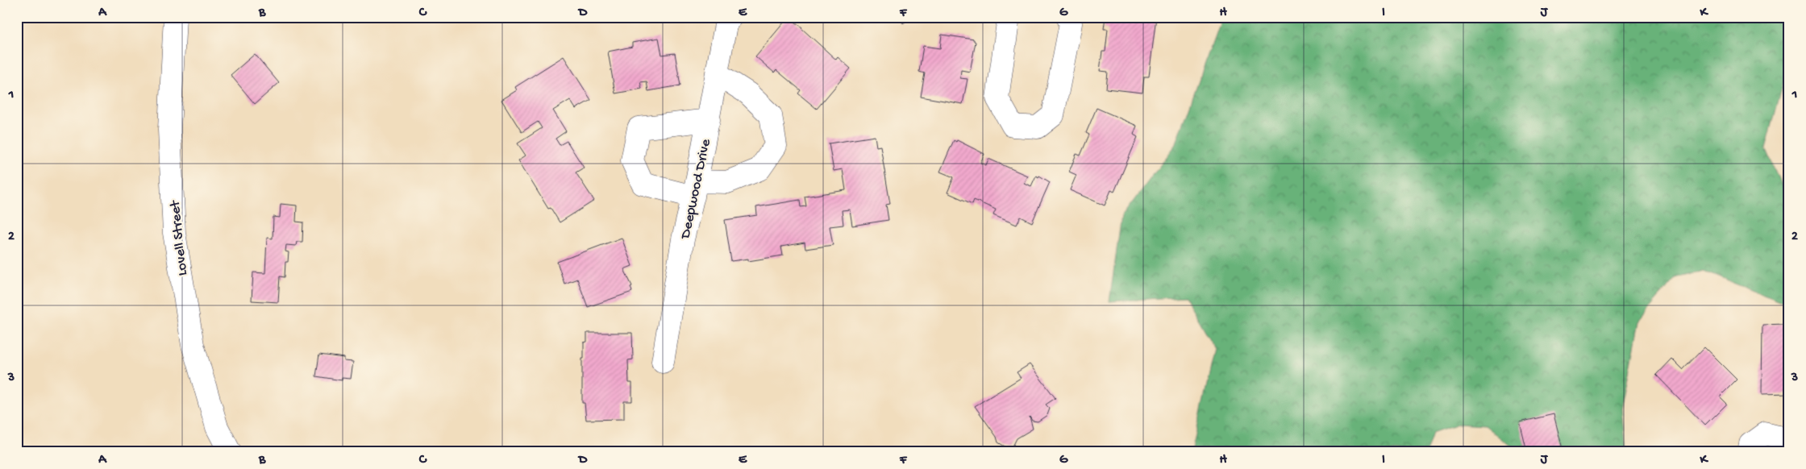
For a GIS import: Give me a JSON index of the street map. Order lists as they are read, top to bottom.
{
  "streets": {
    "street": ["Deepwood Drive", "Lovell Street"]
  },
  "grid": {
    "columns": [
      "A",
      "B",
      "C",
      "D",
      "E",
      "F",
      "G",
      "H",
      "I",
      "J",
      "K"
    ],
    "rows": ["1", "2", "3"]
  }
}
